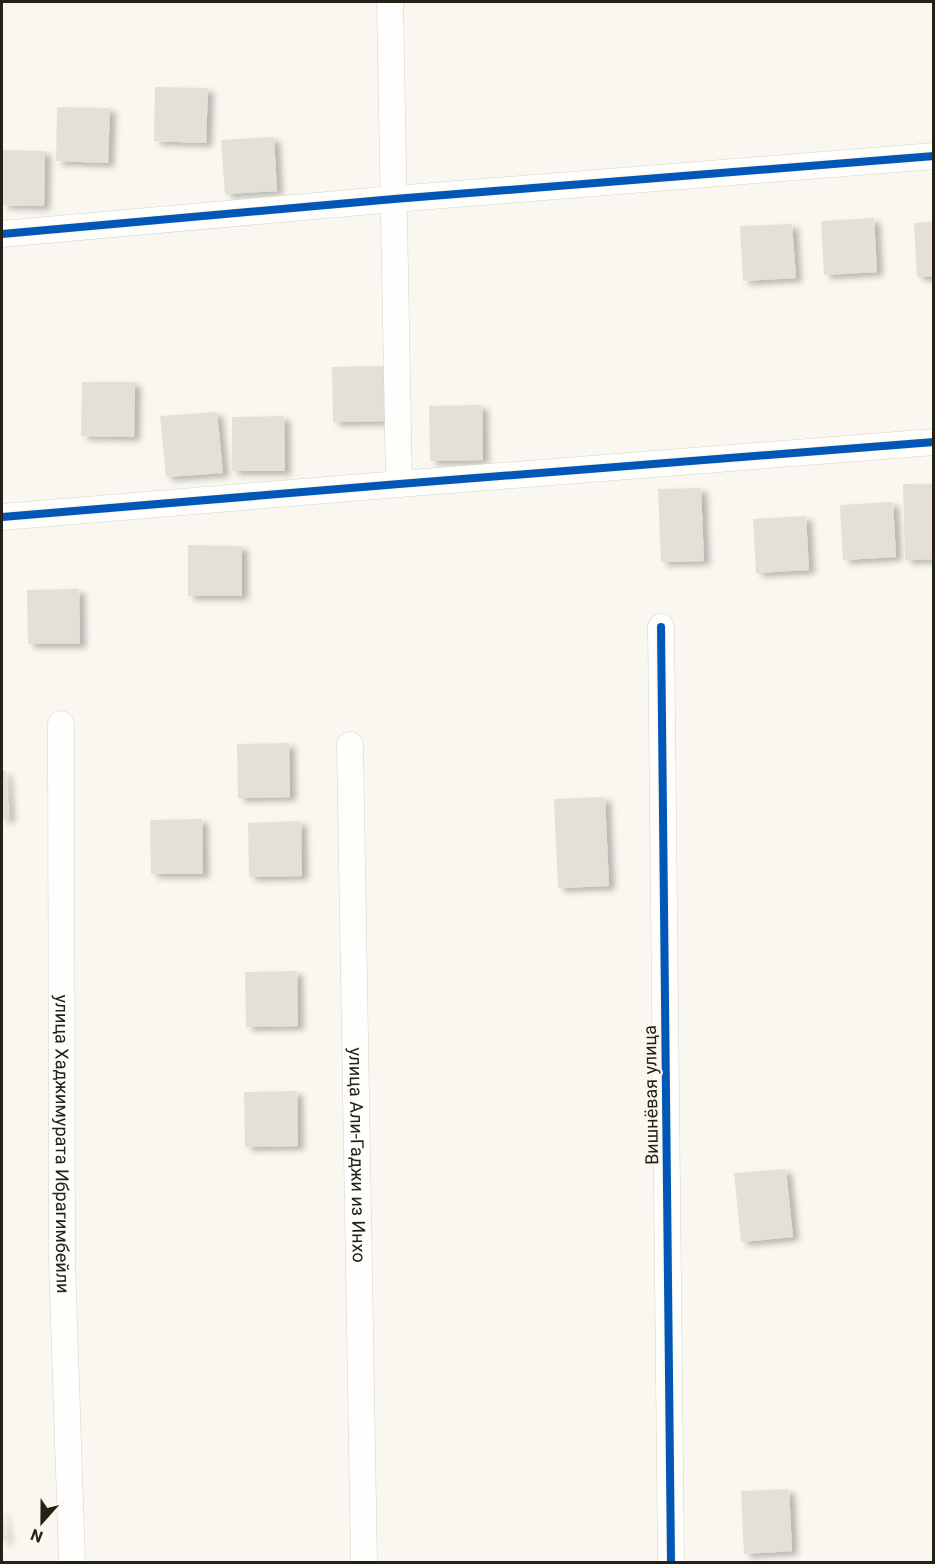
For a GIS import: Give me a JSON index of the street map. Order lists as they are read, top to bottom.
{
  "streets": {
    "street": ["Вишнёвая улица", "улица Хаджимурата Ибрагимбейли", "улица Али-Гаджи из Инхо"]
  },
  "north": "bottom"
}
